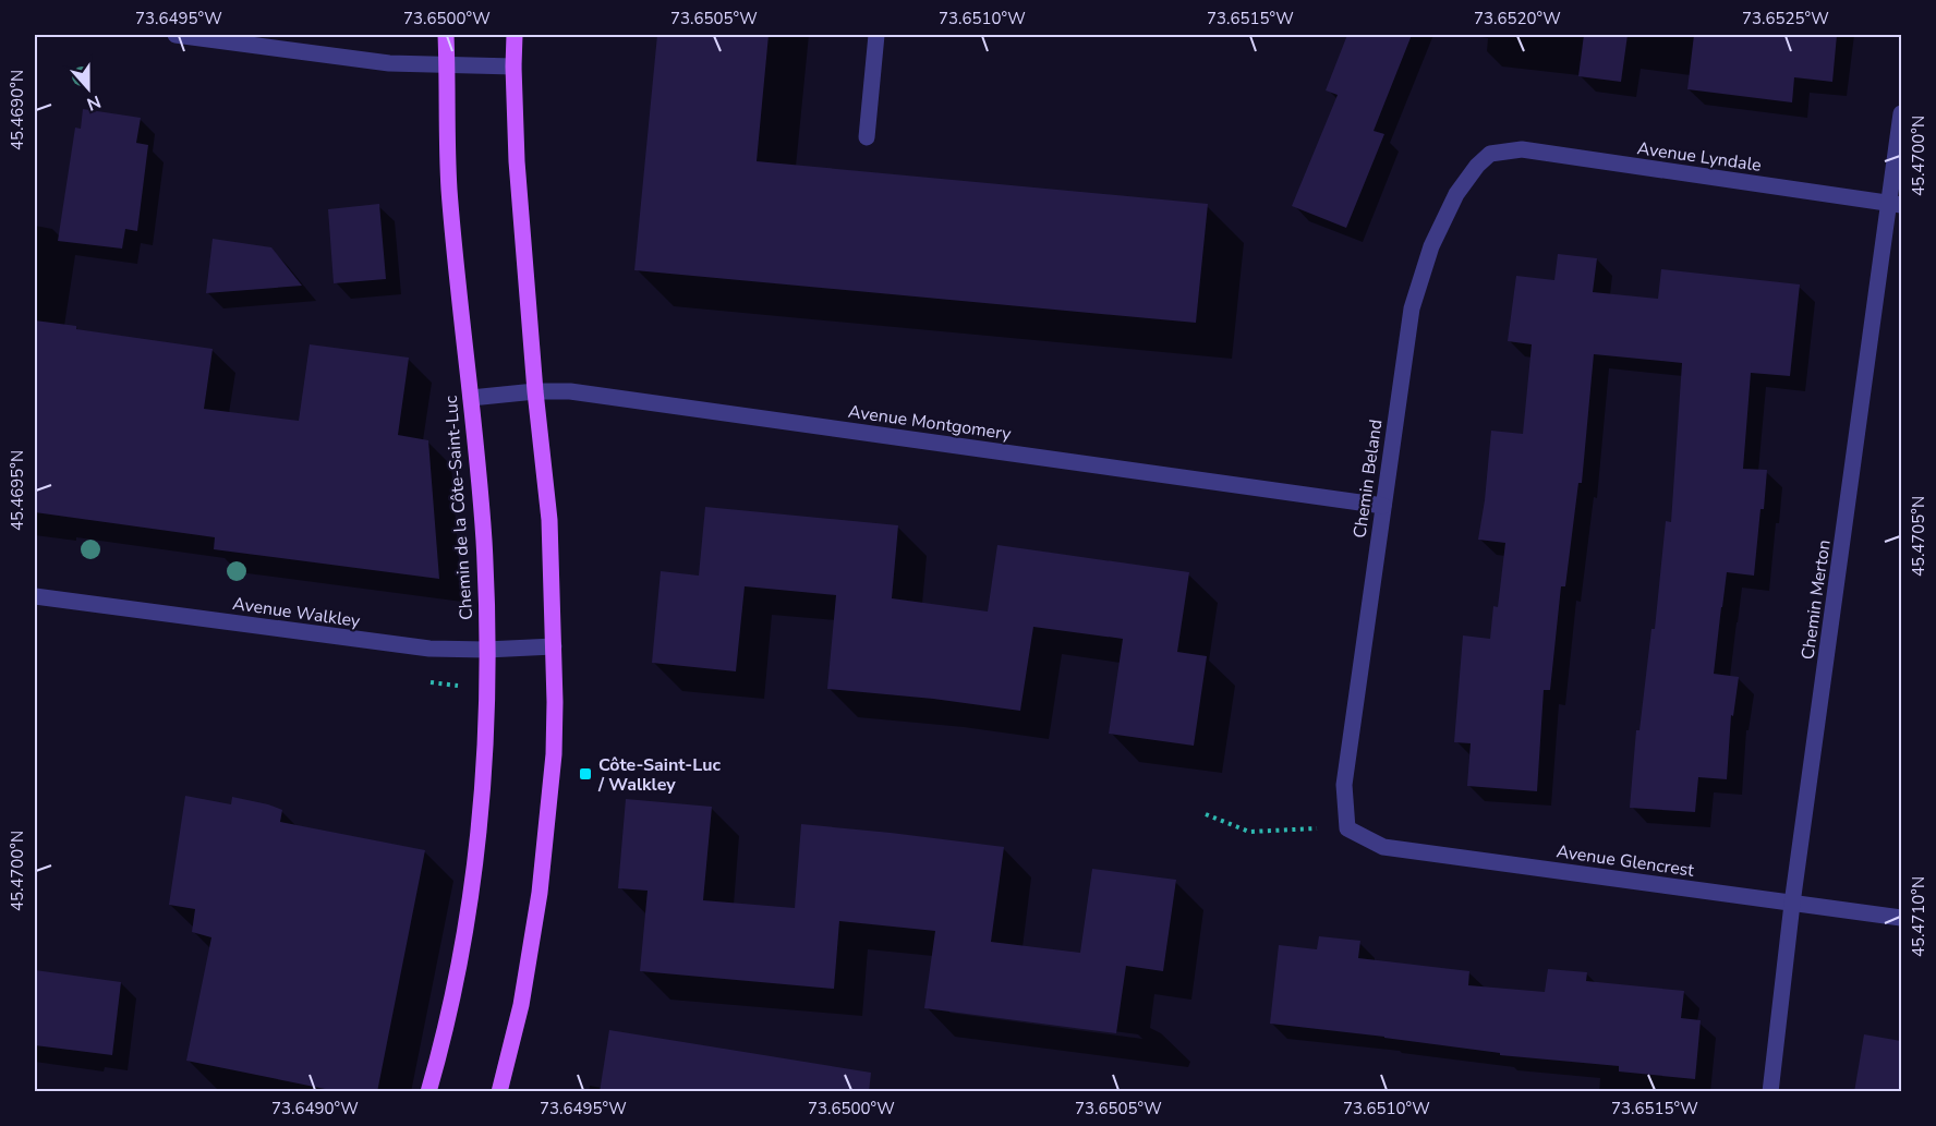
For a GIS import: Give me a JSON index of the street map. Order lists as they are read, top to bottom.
{
  "streets": {
    "main road": ["Chemin de la Côte-Saint-Luc"],
    "street": [
      "Avenue Lyndale",
      "Avenue Montgomery",
      "Chemin Beland",
      "Chemin Merton",
      "Avenue Walkley",
      "Avenue Glencrest"
    ]
  },
  "crossings": [
    ["Avenue Lyndale", "Chemin Beland"],
    ["Avenue Lyndale", "Chemin Merton"],
    ["Avenue Montgomery", "Chemin Beland"],
    ["Avenue Montgomery", "Chemin de la Côte-Saint-Luc"],
    ["Chemin Beland", "Avenue Glencrest"],
    ["Chemin de la Côte-Saint-Luc", "Avenue Walkley"],
    ["Chemin Merton", "Avenue Glencrest"]
  ],
  "places": {
    "transit": ["Côte-Saint-Luc / Walkley"]
  },
  "north": "bottom",
  "coordinates": [
    "73.6495°W",
    "73.6500°W",
    "73.6505°W",
    "73.6510°W",
    "73.6515°W",
    "73.6520°W",
    "73.6525°W",
    "45.4690°N",
    "45.4700°N",
    "45.4695°N",
    "45.4705°N",
    "45.4710°N",
    "73.6490°W"
  ]
}
